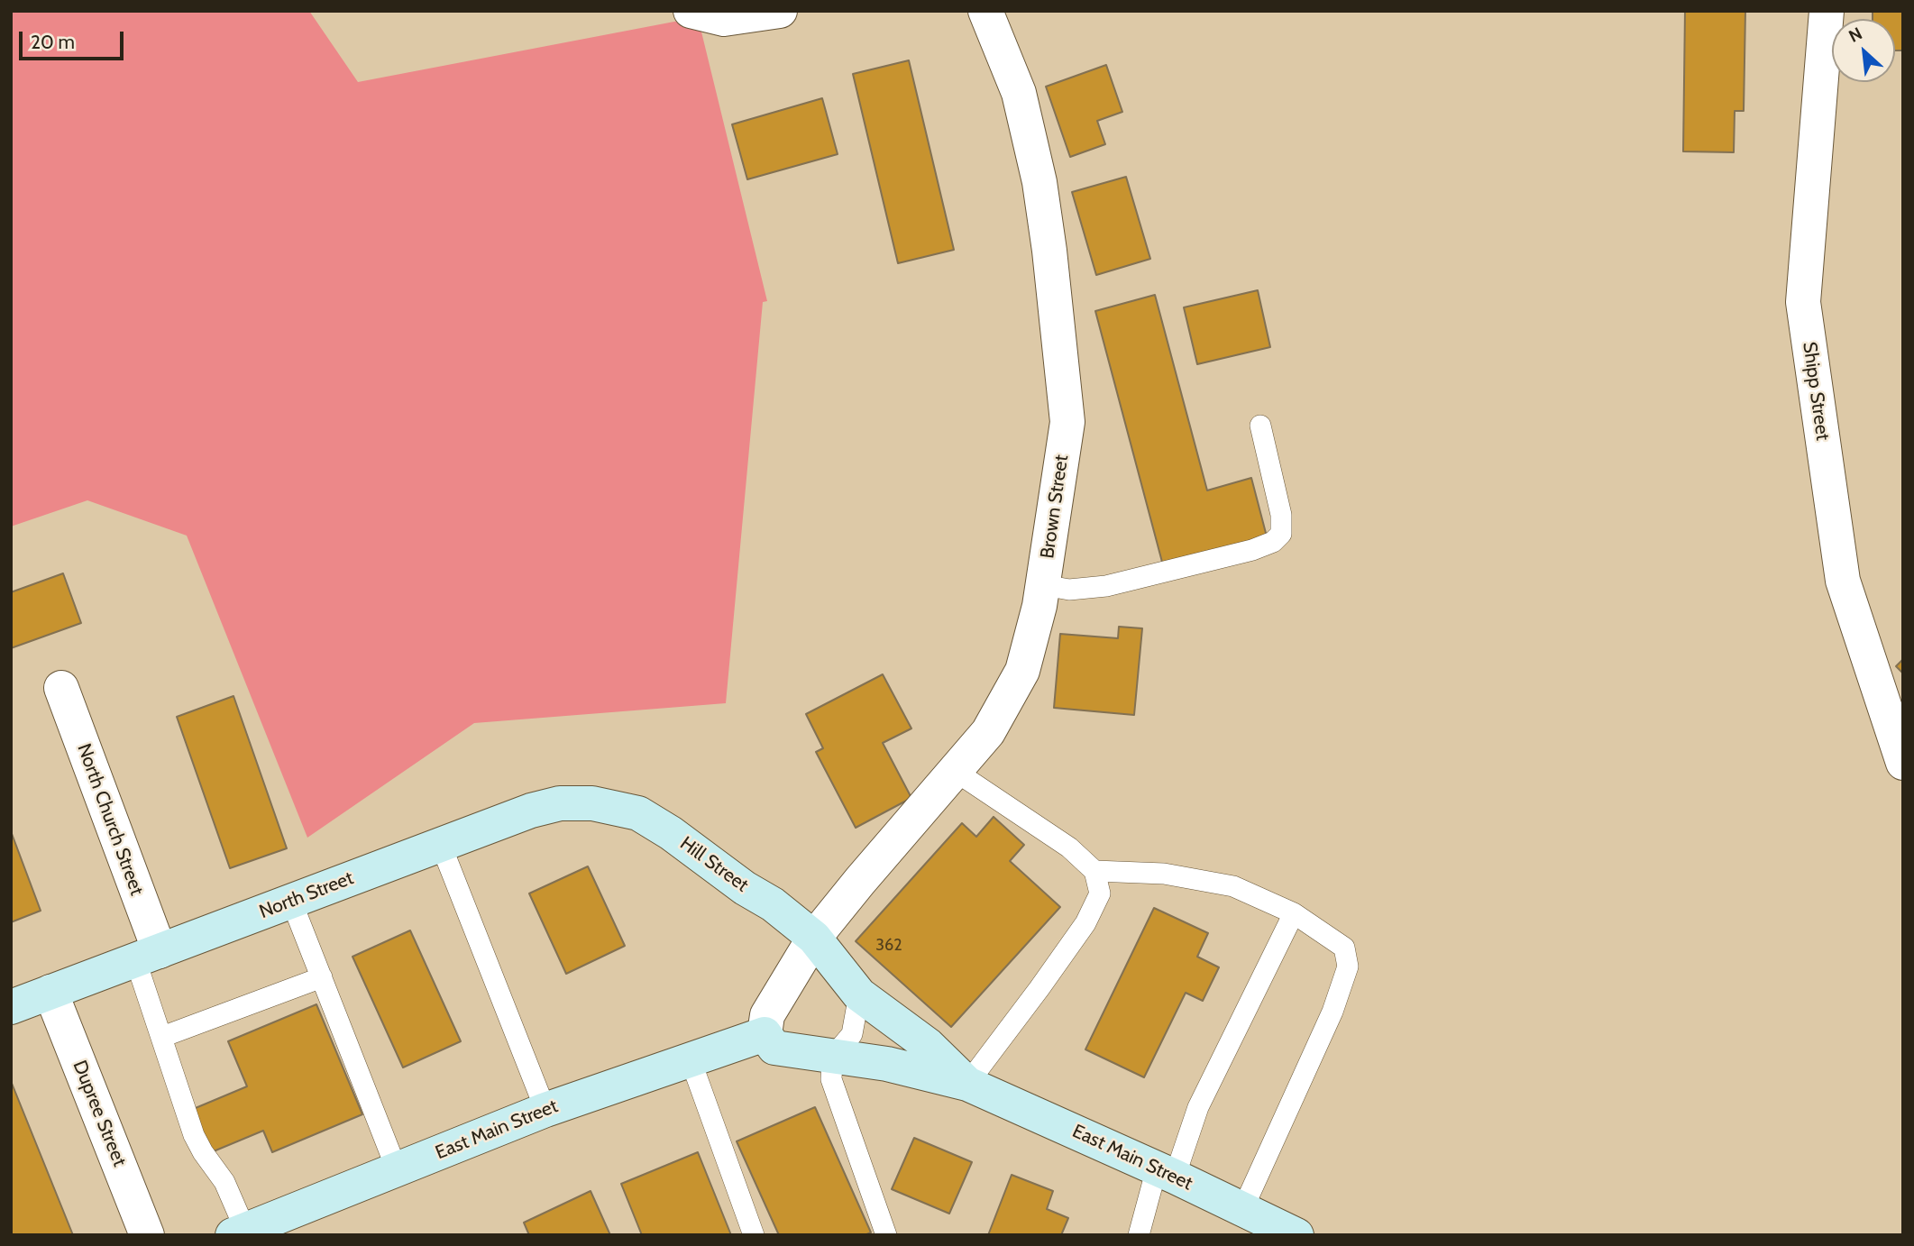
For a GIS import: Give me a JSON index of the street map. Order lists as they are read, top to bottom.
{
  "streets": {
    "main road": ["Hill Street", "North Street", "East Main Street"],
    "street": [
      "Shipp Street",
      "Brown Street",
      "North Church Street",
      "Dupree Street"
    ]
  },
  "crossings": [
    ["Brown Street", "Hill Street"],
    ["Brown Street", "East Main Street"],
    ["North Church Street", "North Street"],
    ["Hill Street", "North Street"],
    ["Hill Street", "East Main Street"],
    ["North Street", "Dupree Street"]
  ],
  "house_numbers": ["362"],
  "scale_bar": "20 m",
  "north": "top left"
}
